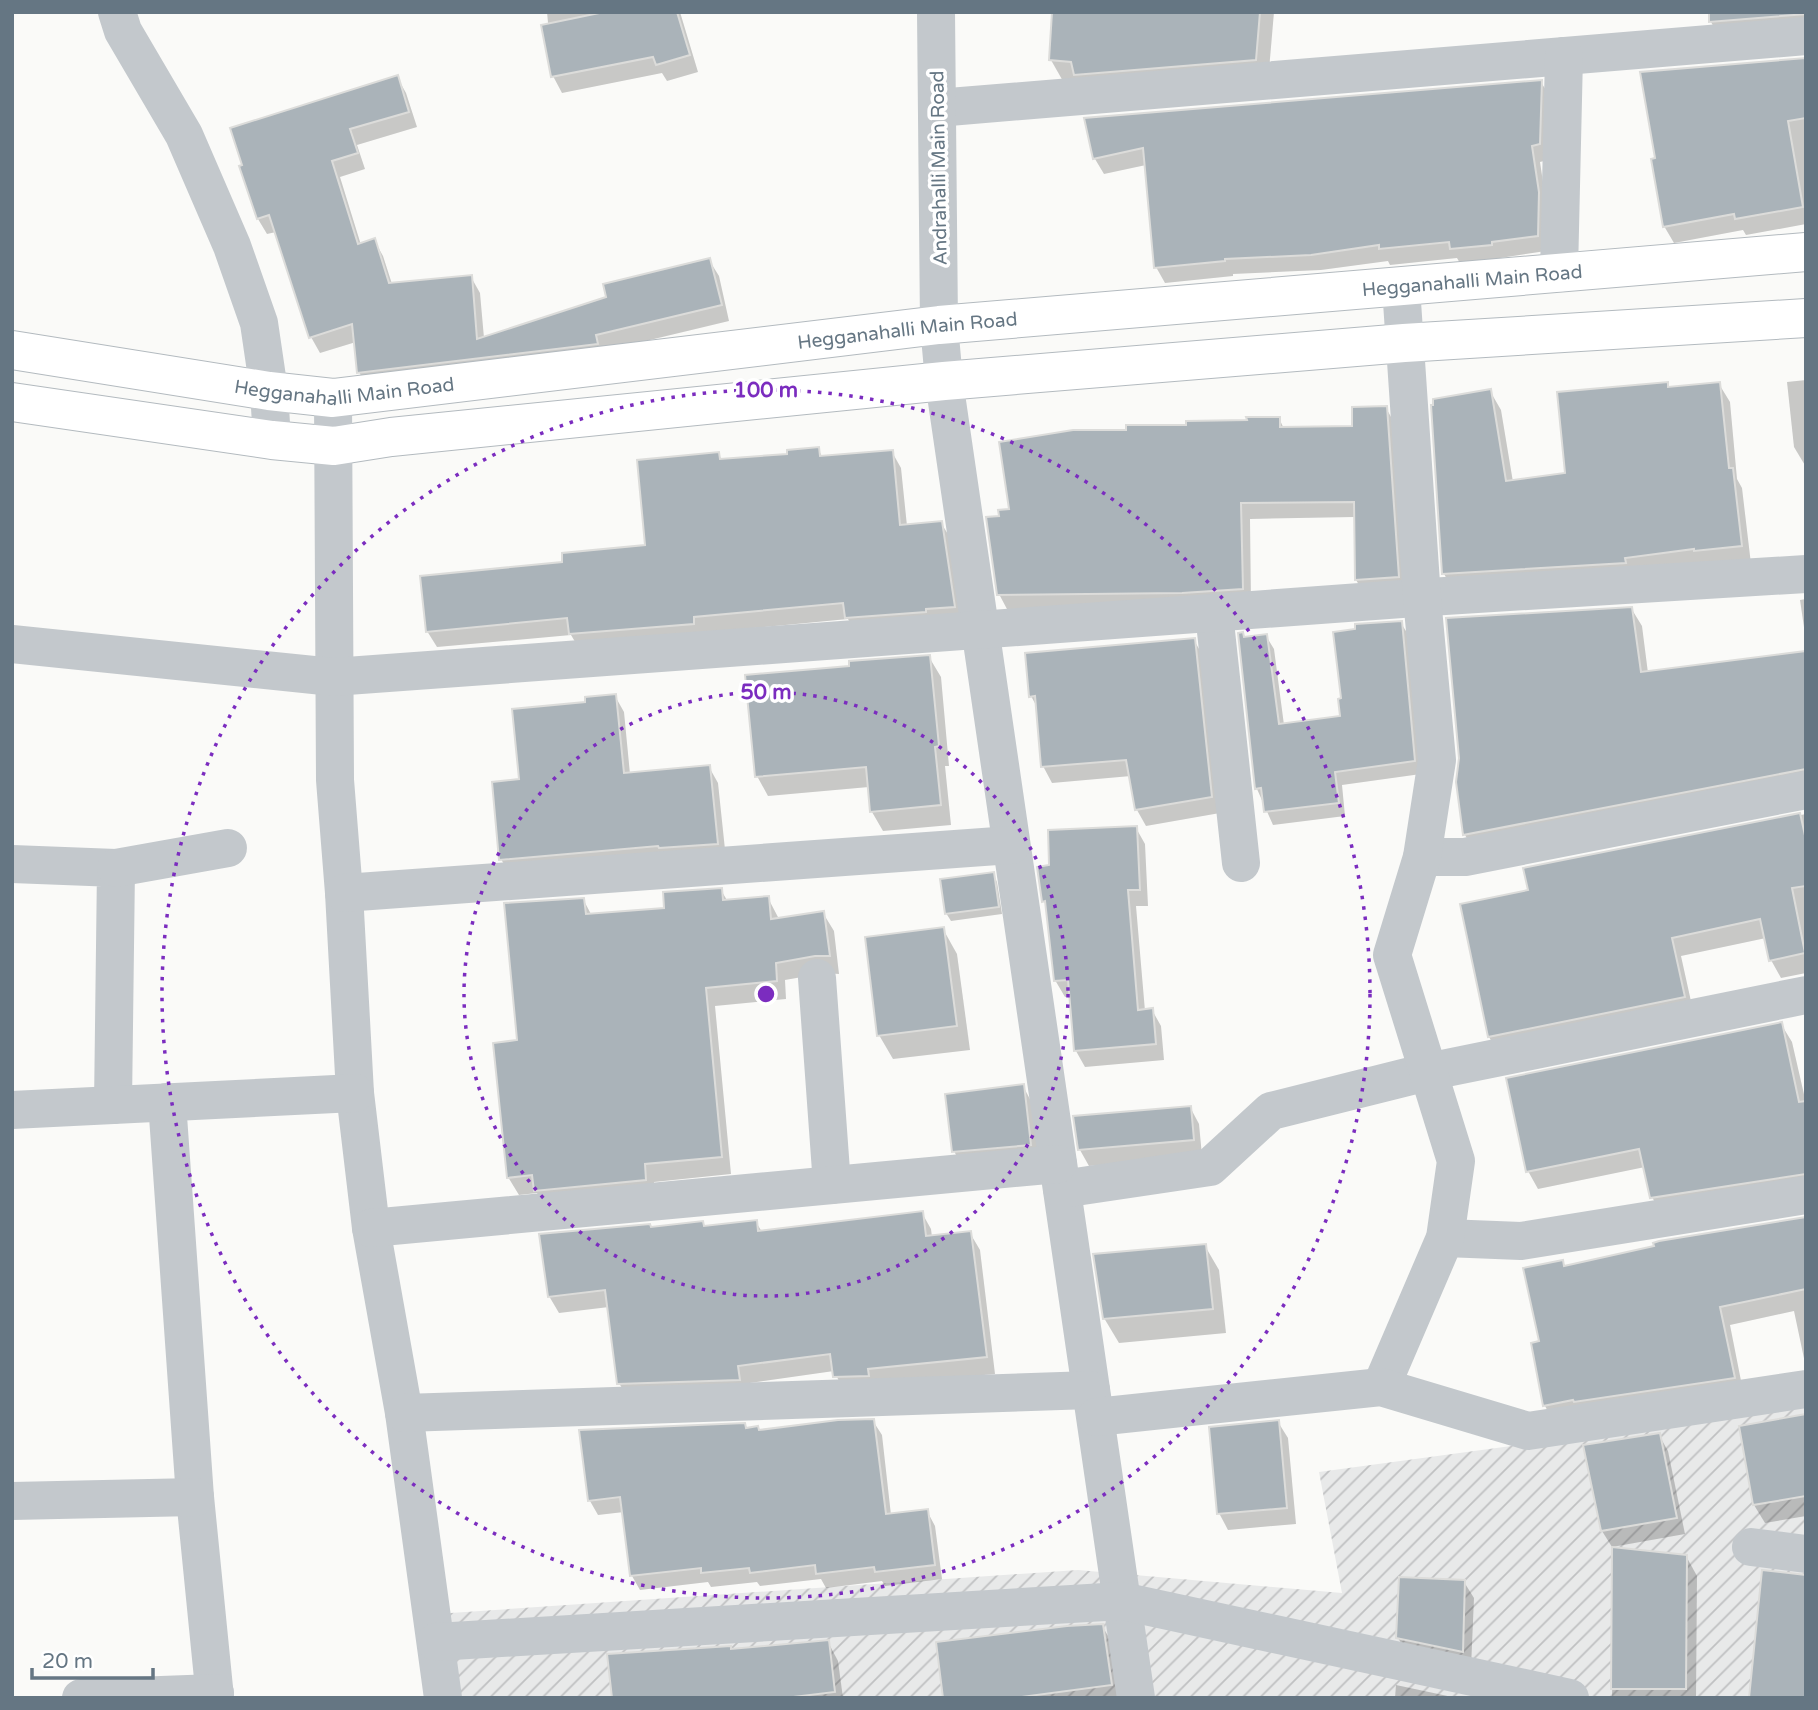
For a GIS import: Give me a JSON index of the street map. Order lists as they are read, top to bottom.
{
  "streets": {
    "main road": ["Hegganahalli Main Road"],
    "street": ["Andrahalli Main Road"]
  },
  "crossings": [
    ["Andrahalli Main Road", "Hegganahalli Main Road"]
  ],
  "scale_bar": "20 m",
  "rings": ["100 m", "50 m"]
}
